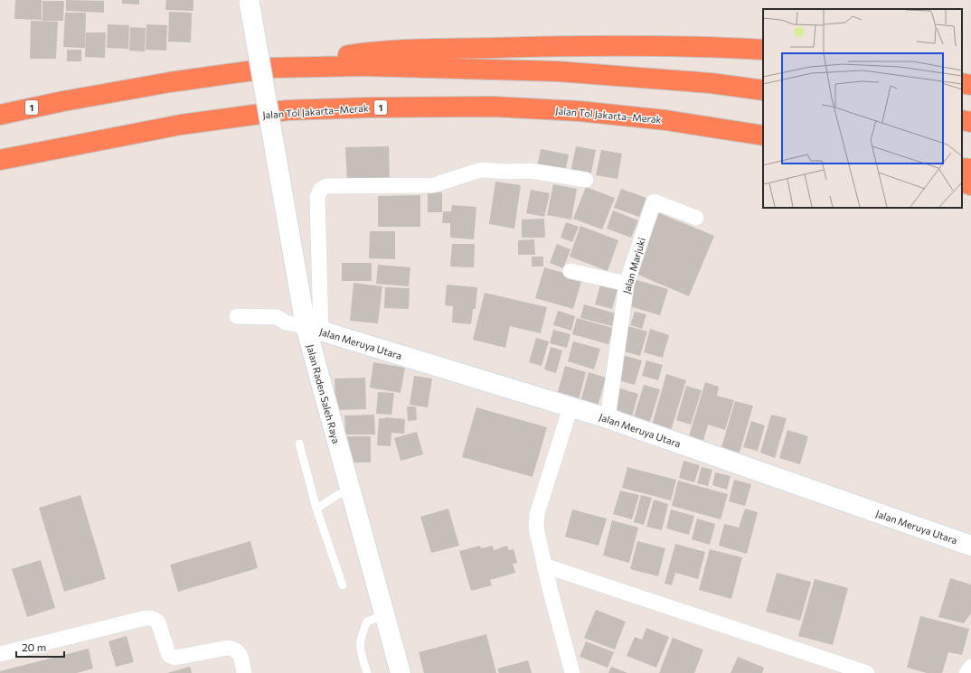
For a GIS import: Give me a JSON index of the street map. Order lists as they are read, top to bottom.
{
  "streets": {
    "highway": ["1", "Jalan Tol Jakarta–Merak"],
    "main road": ["Jalan Meruya Utara", "Jalan Raden Saleh Raya"],
    "street": ["Jalan Marjuki"]
  },
  "crossings": [
    ["Jalan Marjuki", "Jalan Meruya Utara"],
    ["Jalan Meruya Utara", "Jalan Raden Saleh Raya"]
  ],
  "scale_bar": "20 m"
}
